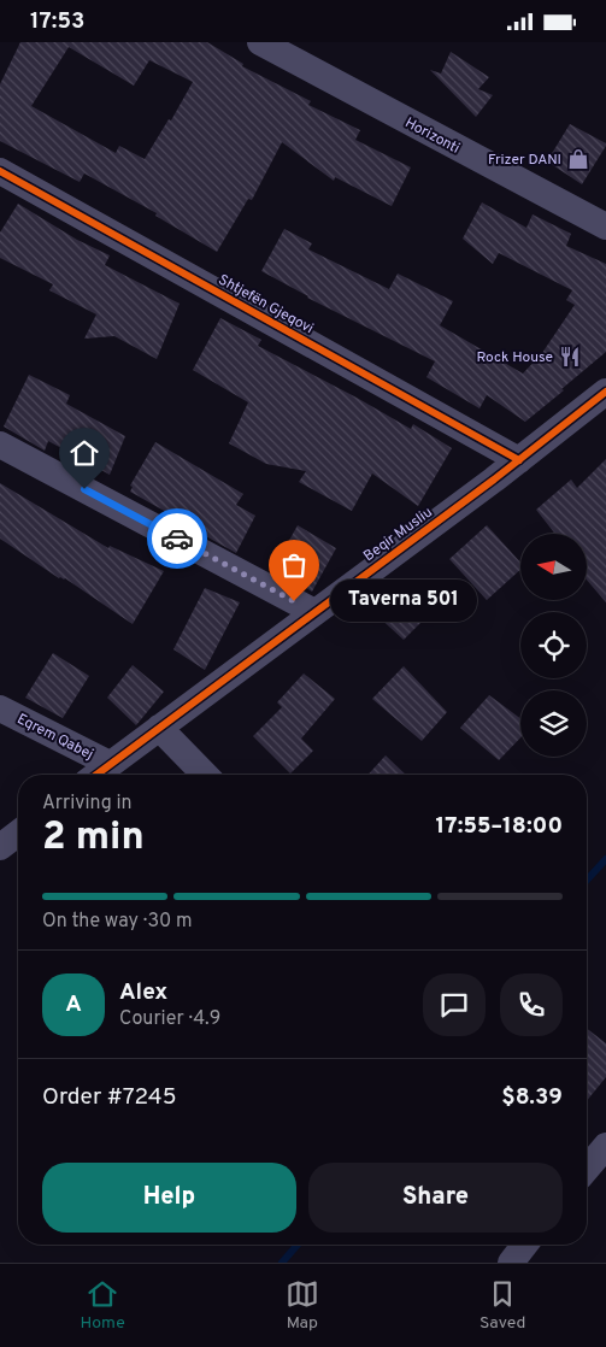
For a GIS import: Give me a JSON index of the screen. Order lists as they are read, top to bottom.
{
  "streets": {
    "street": [
      "Horizonti",
      "Shtjefën Gjeqovi",
      "Beqir Musliu",
      "Eqrem Qabej"
    ]
  },
  "crossings": [
    ["Shtjefën Gjeqovi", "Beqir Musliu"],
    ["Beqir Musliu", "Eqrem Qabej"]
  ],
  "places": {
    "shop": ["Frizer DANI"],
    "restaurant": ["Rock House"],
    "other": ["Taverna 501"]
  },
  "north": "left",
  "page": {
    "status": "17:53",
    "bubble": "Taverna 501",
    "heading": ["2 min", "Arriving in", "17:55–18:00"],
    "panel": [
      "Alex",
      "Courier · 4.9",
      "Order #7245",
      "$8.39"
    ],
    "bar": "On the way · 30 m",
    "round": "A",
    "buttons": ["Help", "Share"],
    "tabs": ["Home", "Map", "Saved"]
  }
}
